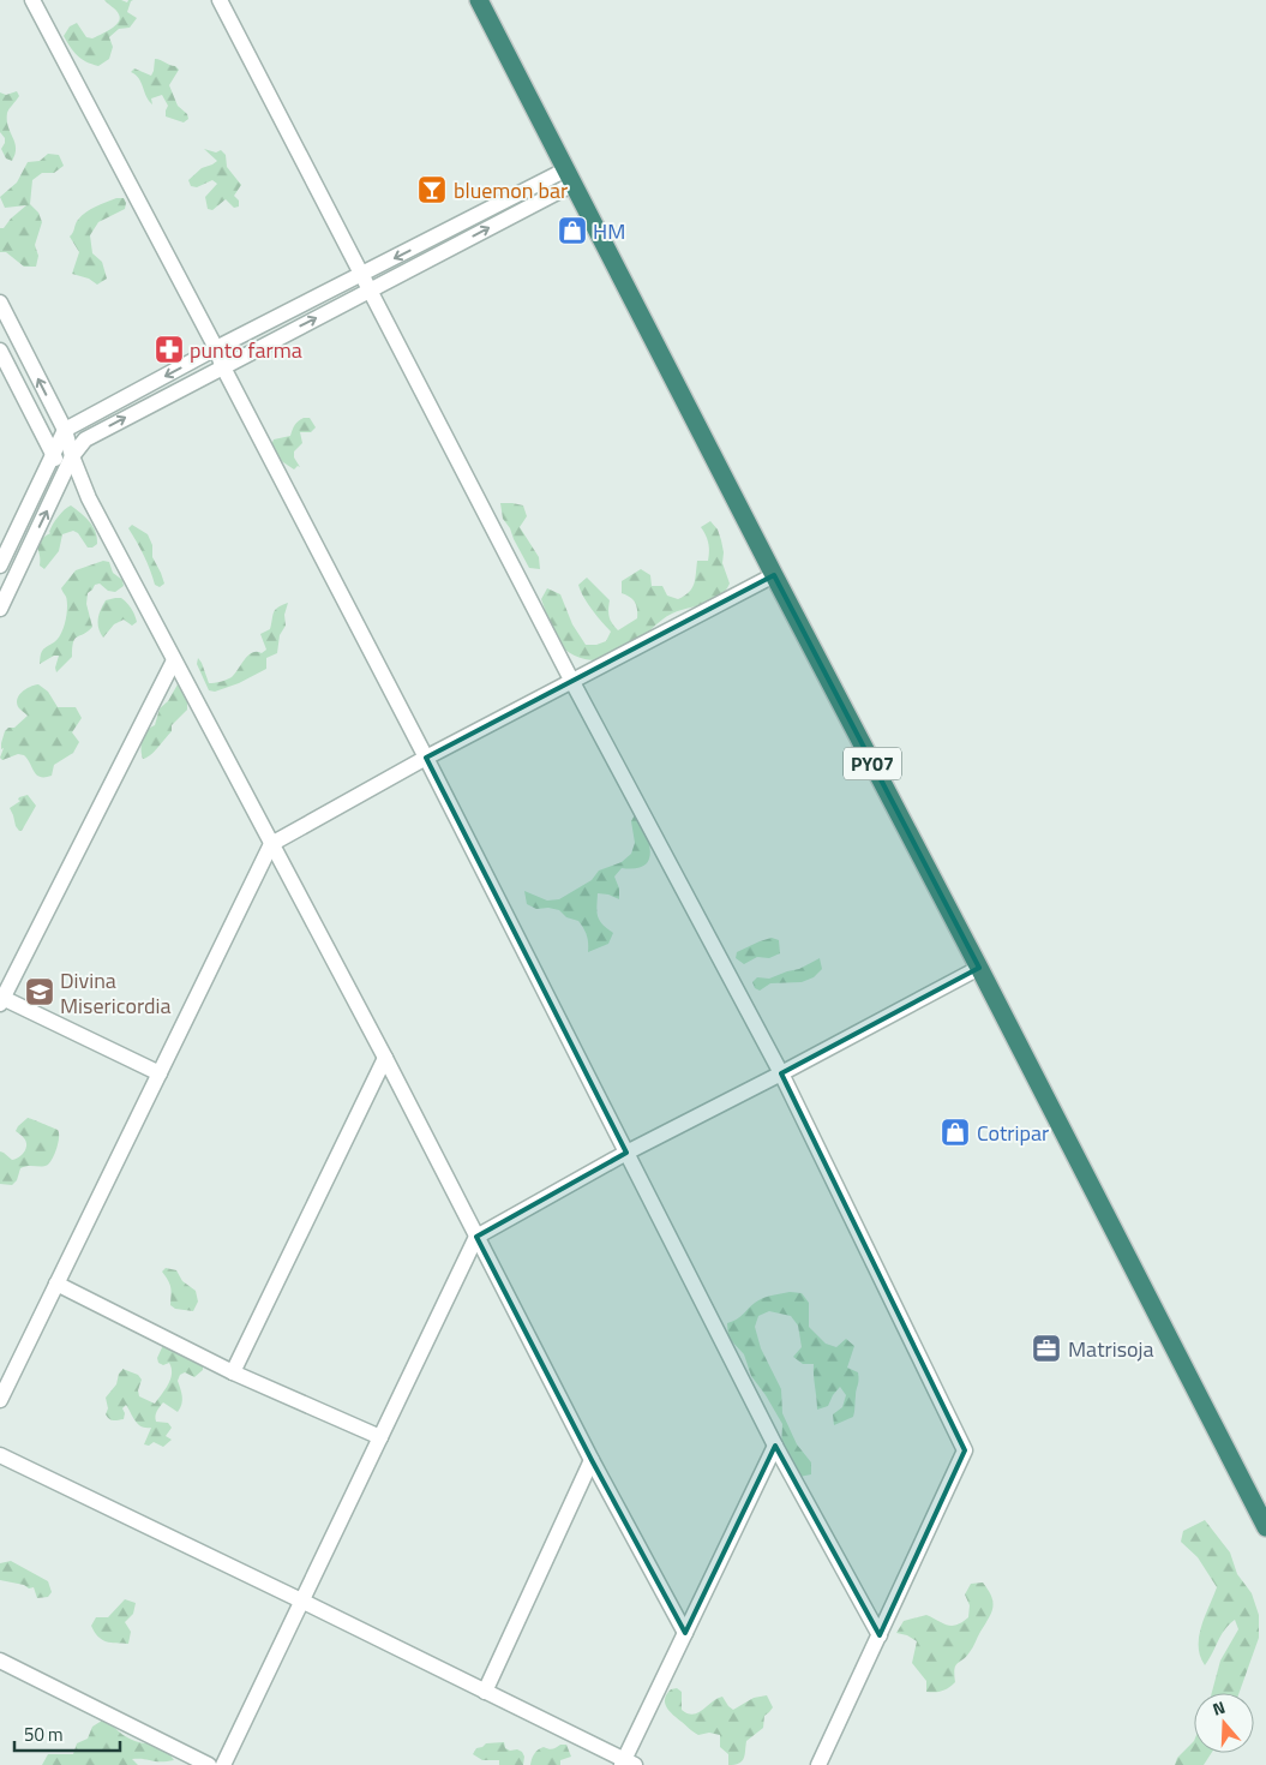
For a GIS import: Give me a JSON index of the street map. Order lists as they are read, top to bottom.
{
  "streets": {
    "highway": ["PY07"]
  },
  "places": {
    "bar": ["bluemon bar"],
    "shop": ["HM", "Cotripar"],
    "pharmacy": ["punto farma"],
    "school or university": ["Divina Misericordia"],
    "office": ["Matrisoja"]
  },
  "scale_bar": "50 m",
  "north": "top"
}
